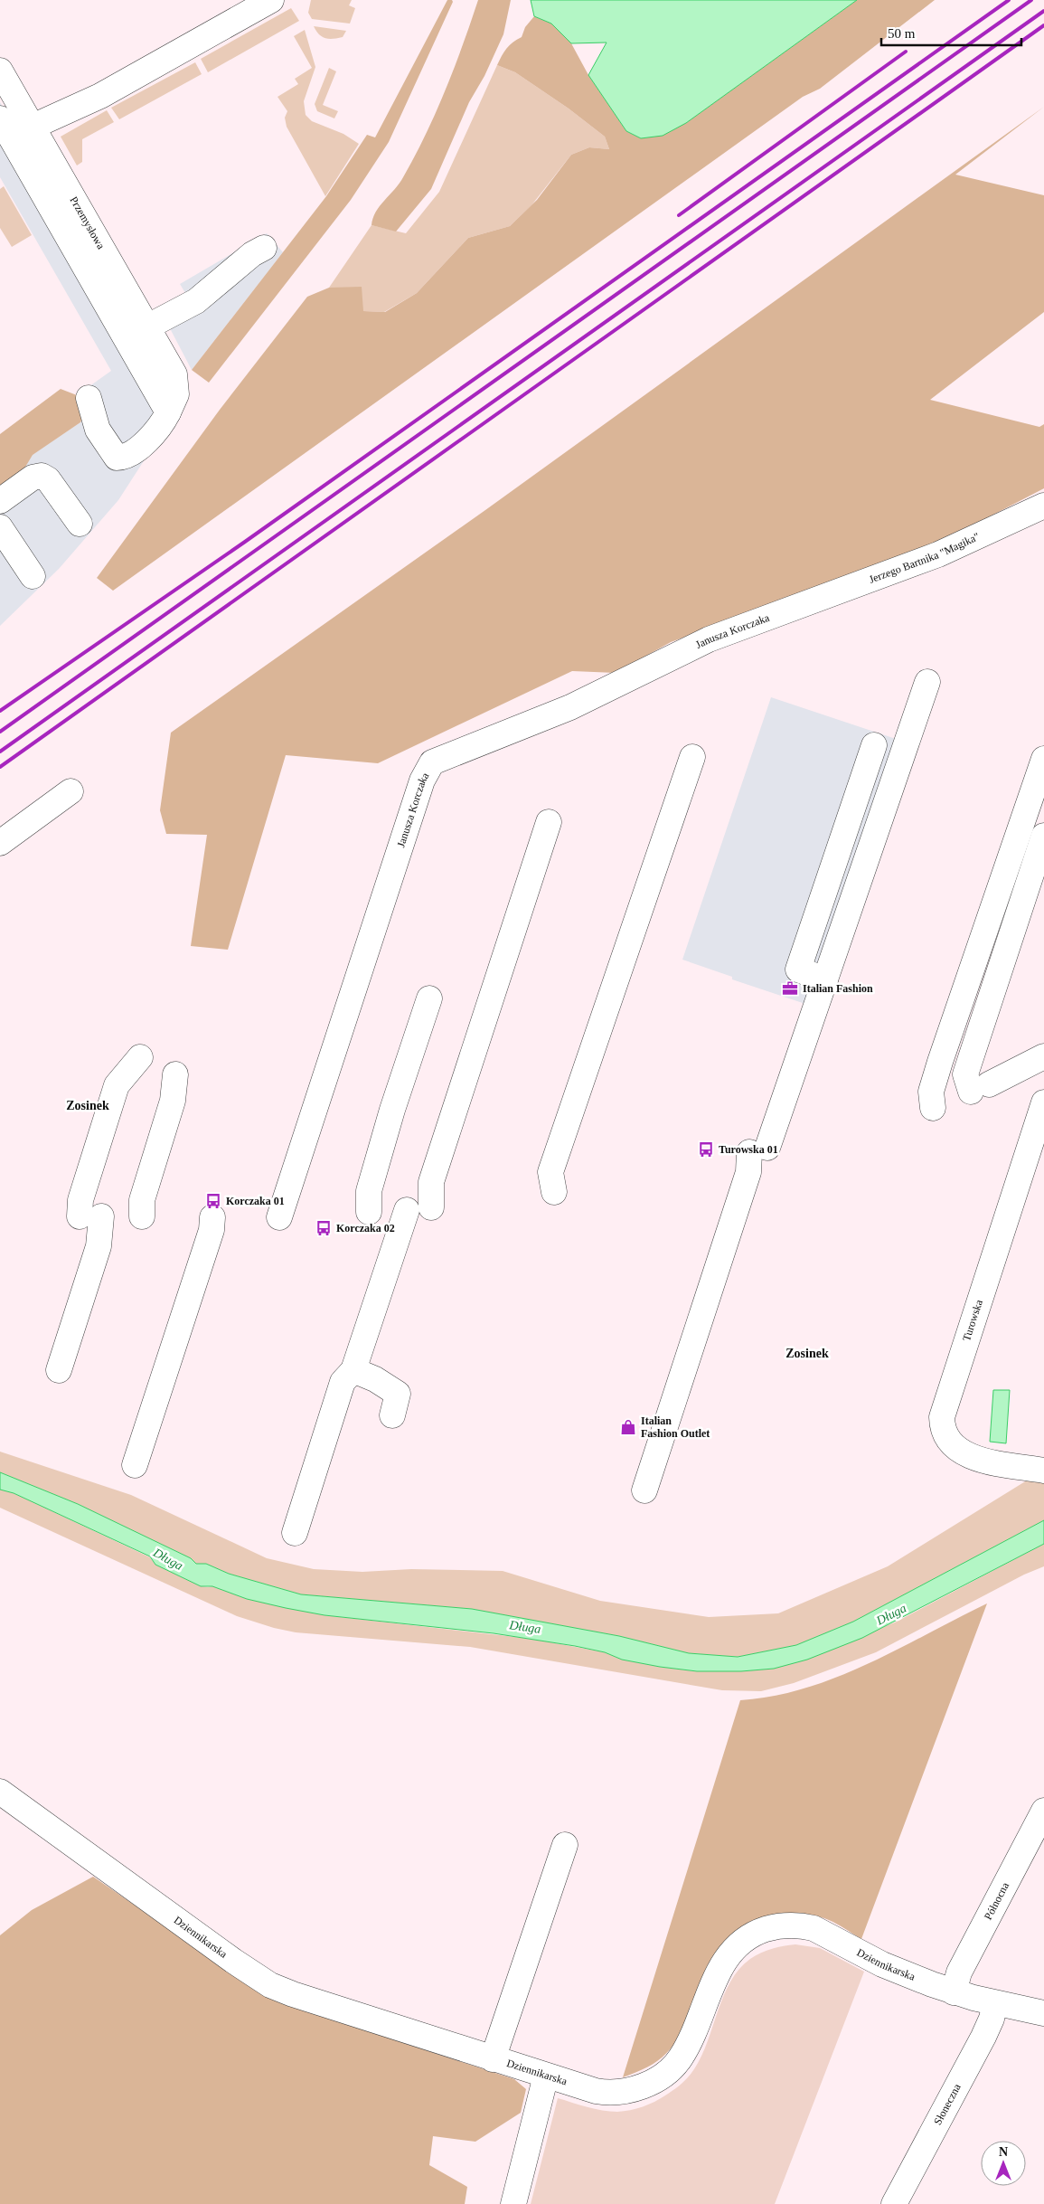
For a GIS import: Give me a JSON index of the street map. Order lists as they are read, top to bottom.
{
  "streets": {
    "street": [
      "Przemysłowa",
      "Jerzego Bartnika \"Magika\"",
      "Janusza Korczaka",
      "Turowska",
      "Północna",
      "Dziennikarska",
      "Słoneczna"
    ]
  },
  "crossings": [
    ["Jerzego Bartnika \"Magika\"", "Janusza Korczaka"],
    ["Północna", "Dziennikarska"],
    ["Dziennikarska", "Słoneczna"]
  ],
  "districts": ["Zosinek", "Zosinek"],
  "water": ["Długa"],
  "places": {
    "office": ["Italian Fashion"],
    "bus stop": ["Turowska 01", "Korczaka 01", "Korczaka 02"],
    "shop": ["Italian Fashion Outlet"]
  },
  "scale_bar": "50 m",
  "north": "top"
}
